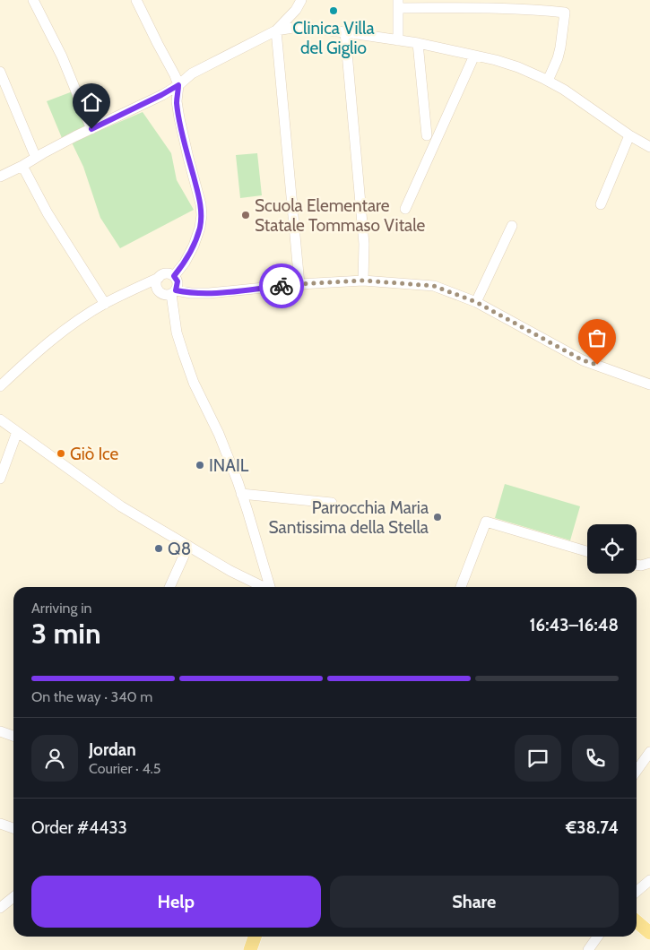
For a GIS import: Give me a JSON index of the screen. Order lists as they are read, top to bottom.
{
  "places": [
    "Clinica Villa del Giglio",
    "Scuola Elementare Statale Tommaso Vitale",
    "Giò Ice",
    "INAIL",
    "Parrocchia Maria Santissima della Stella",
    "Q8"
  ],
  "page": {
    "heading": ["3 min", "Arriving in", "16:43–16:48"],
    "panel": [
      "Jordan",
      "Courier · 4.5",
      "Order #4433",
      "€38.74"
    ],
    "bar": "On the way · 340 m",
    "buttons": ["Help", "Share"]
  }
}
